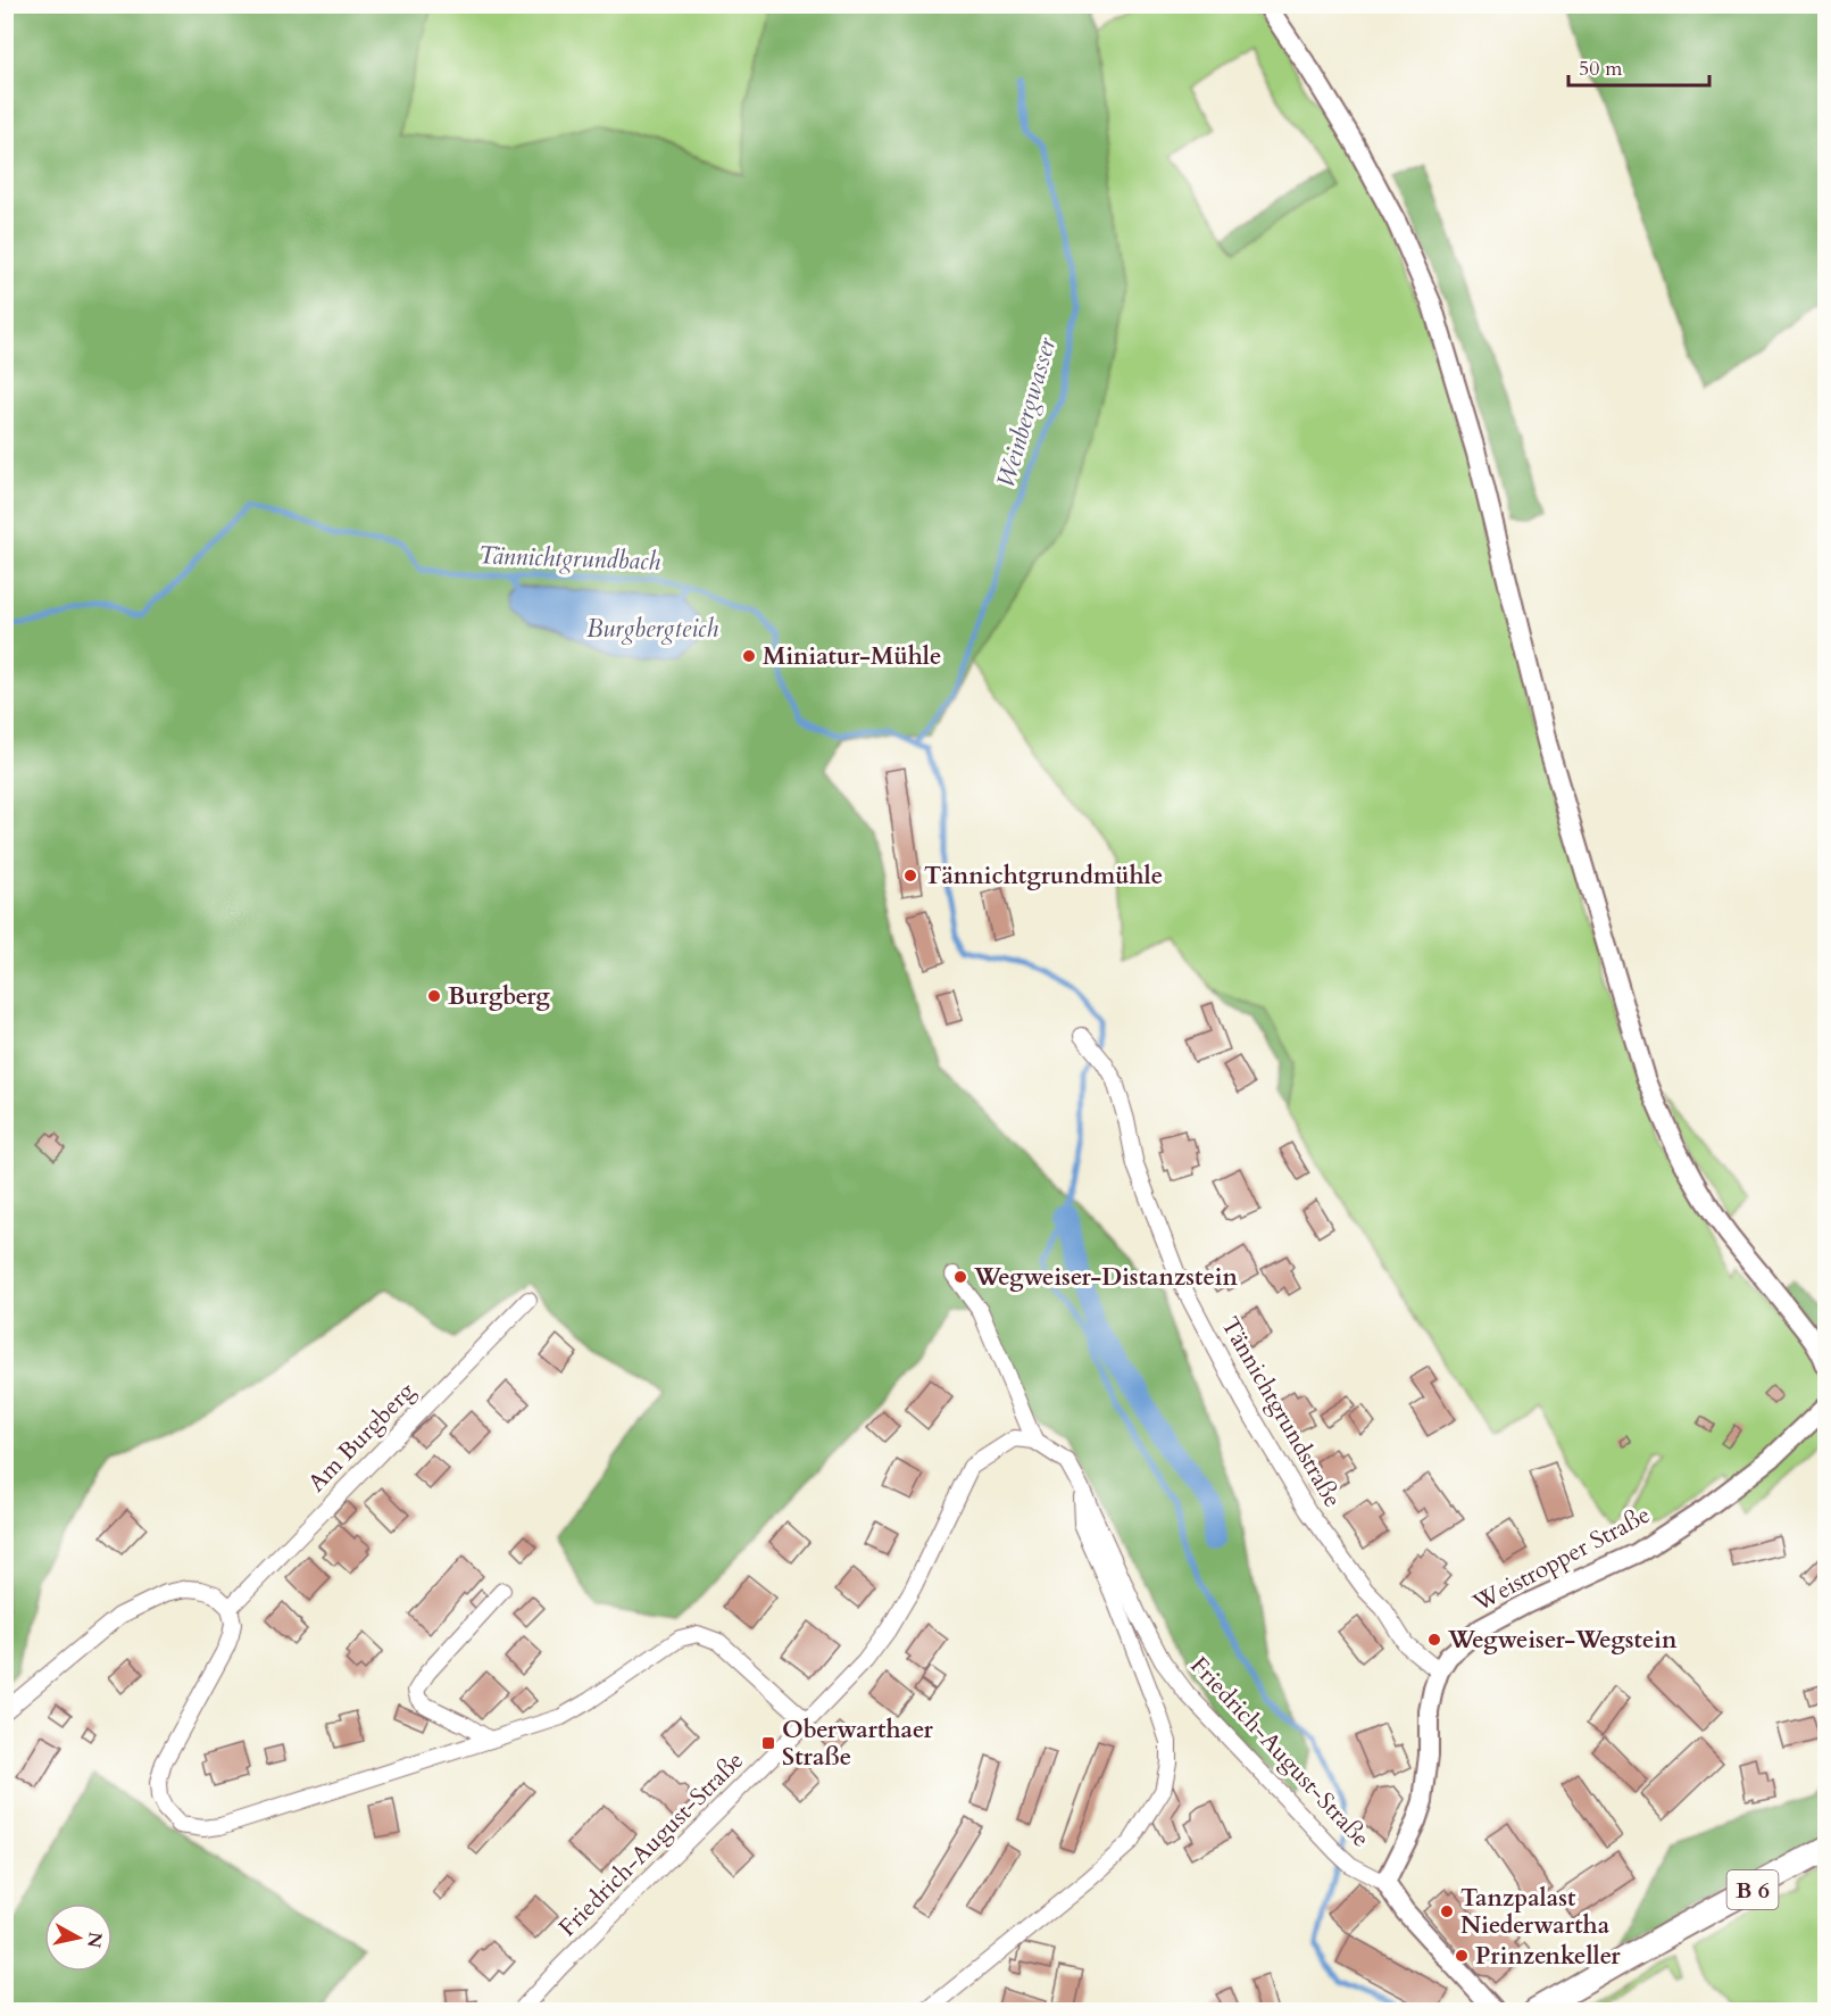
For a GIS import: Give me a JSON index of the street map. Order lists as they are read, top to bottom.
{
  "streets": {
    "main road": ["B 6"],
    "street": [
      "Tännichtgrundstraße",
      "Am Burgberg",
      "Weistropper Straße",
      "Friedrich-August-Straße"
    ]
  },
  "crossings": [
    ["Tännichtgrundstraße", "Weistropper Straße"],
    ["Weistropper Straße", "Friedrich-August-Straße"]
  ],
  "water": ["Weinbergwasser", "Tännichtgrundbach", "Burgbergteich"],
  "places": {
    "other": [
      "Miniatur-Mühle",
      "Tännichtgrundmühle",
      "Burgberg",
      "Wegweiser-Distanzstein",
      "Wegweiser-Wegstein",
      "Tanzpalast Niederwartha",
      "Prinzenkeller"
    ],
    "transit": ["Oberwarthaer Straße"]
  },
  "scale_bar": "50 m",
  "north": "right"
}
